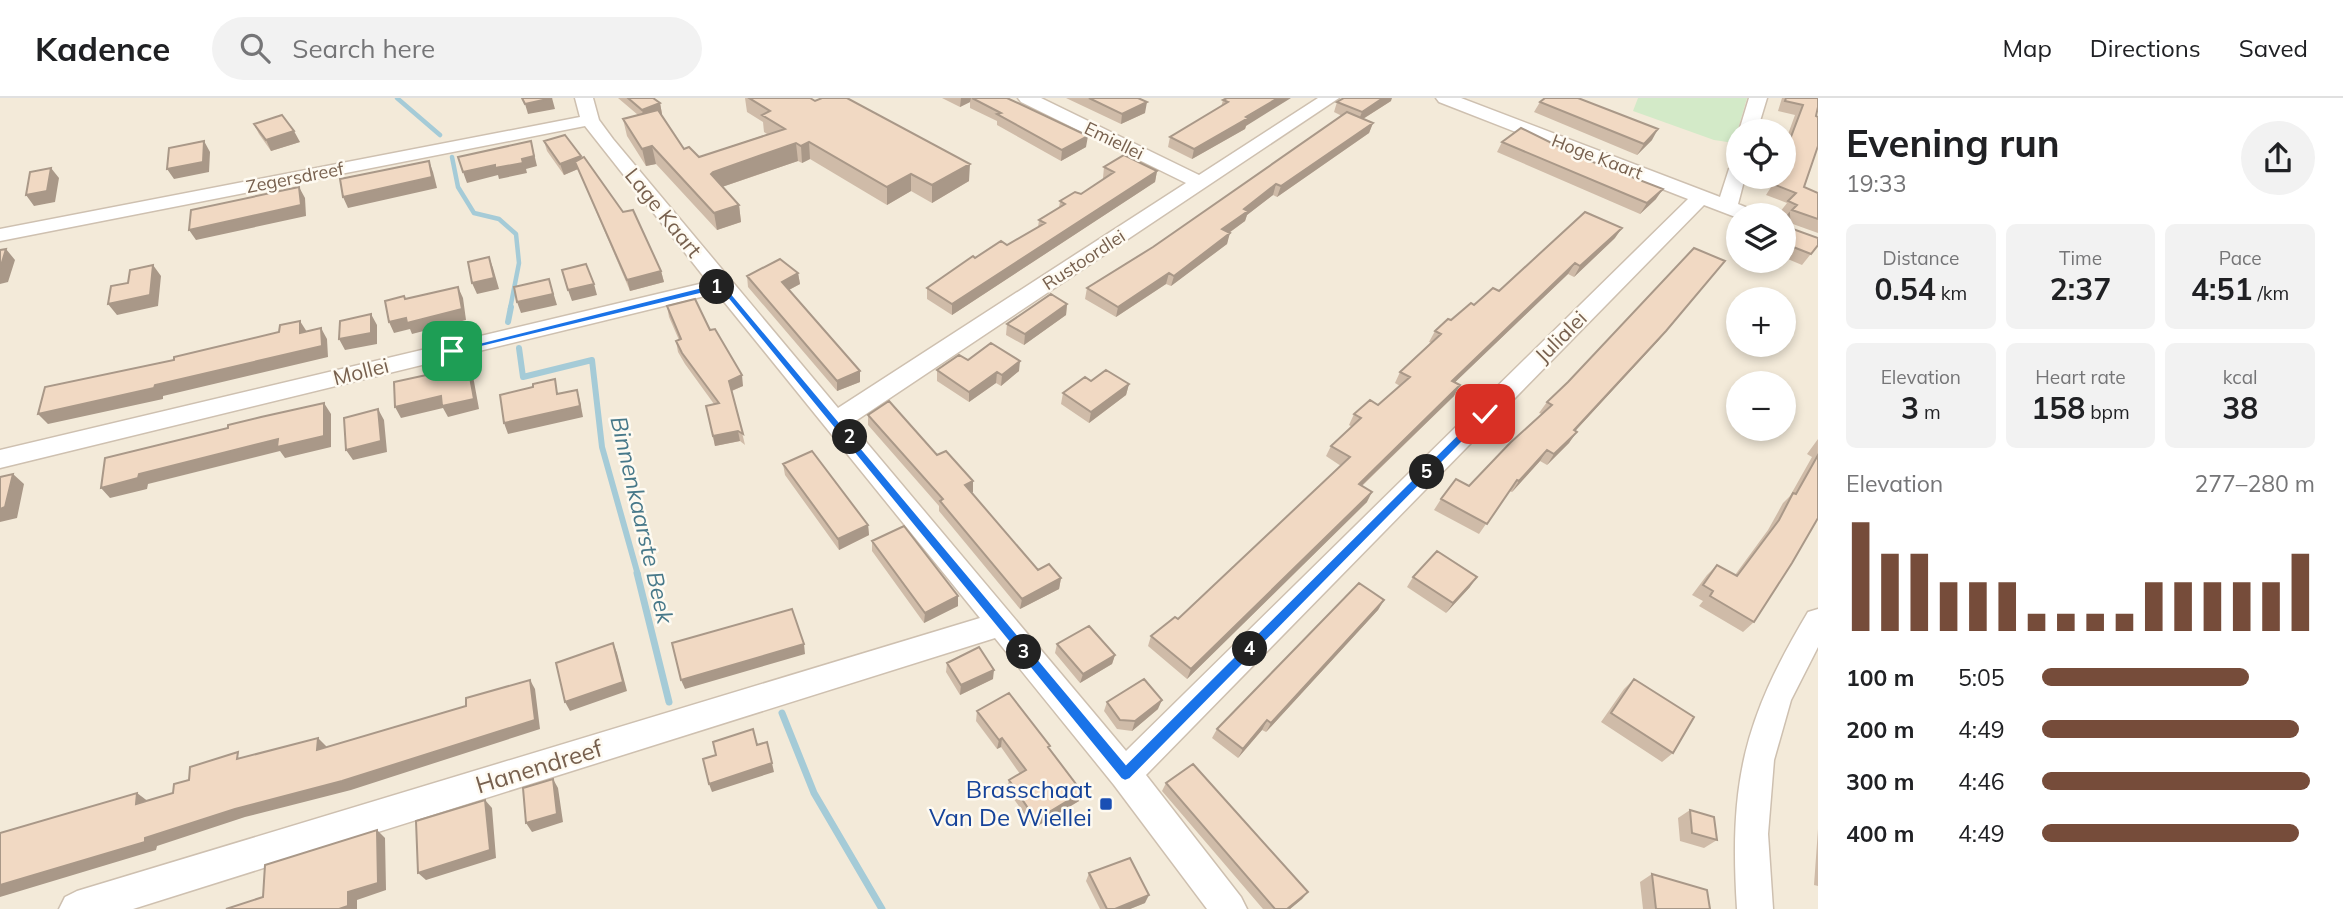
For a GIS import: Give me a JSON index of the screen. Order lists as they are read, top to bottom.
{
  "streets": {
    "street": [
      "Emiellei",
      "Hoge Kaart",
      "Zegersdreef",
      "Lage Kaart",
      "Rustoordlei",
      "Julialei",
      "Mollei",
      "Hanendreef"
    ]
  },
  "crossings": [
    ["Emiellei", "Rustoordlei"],
    ["Hoge Kaart", "Julialei"],
    ["Zegersdreef", "Lage Kaart"],
    ["Lage Kaart", "Rustoordlei"],
    ["Lage Kaart", "Julialei"],
    ["Lage Kaart", "Mollei"],
    ["Lage Kaart", "Hanendreef"]
  ],
  "water": ["Binnenkaarste Beek"],
  "places": {
    "transit": ["Brasschaat Van De Wiellei"]
  },
  "page": {
    "header": "Kadence",
    "search": "Search here",
    "nav": ["Map", "Directions", "Saved"],
    "heading": ["Evening run", "19:33"],
    "map_buttons": ["+", "−"],
    "stats": [
      ["Distance", "0.54 km"],
      ["Time", "2:37"],
      ["Pace", "4:51 /km"],
      ["Elevation", "3 m"],
      ["Heart rate", "158 bpm"],
      ["kcal", "38"]
    ],
    "pins": [
      "1",
      "2",
      "5",
      "4",
      "3"
    ],
    "chart": ["Elevation", "277–280 m"],
    "list": [
      {
        "name": "100 m",
        "note": "5:05"
      },
      {
        "name": "200 m",
        "note": "4:49"
      },
      {
        "name": "300 m",
        "note": "4:46"
      },
      {
        "name": "400 m",
        "note": "4:49"
      }
    ]
  }
}
